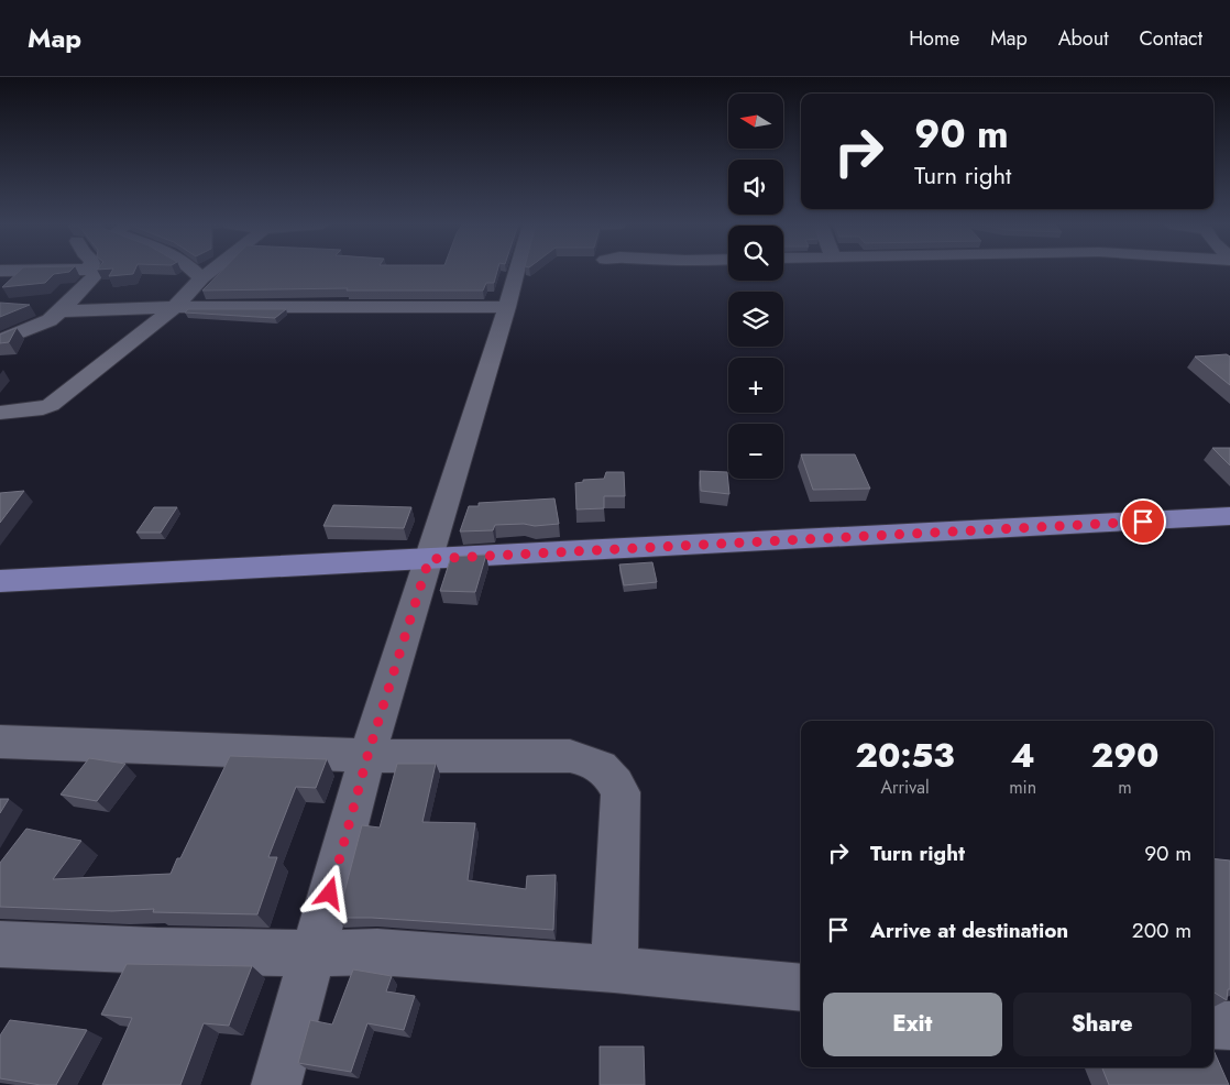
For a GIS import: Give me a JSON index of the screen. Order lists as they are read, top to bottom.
{
  "north": "left",
  "page": {
    "header": "Map",
    "nav": [
      "Home",
      "Map",
      "About",
      "Contact"
    ],
    "map_buttons": ["+", "−"],
    "turn": ["90 m", "Turn right"],
    "eta": [
      "20:53",
      "Arrival",
      "4",
      "min",
      "290",
      "m"
    ],
    "list": [
      {
        "name": "Turn right",
        "value": "90 m"
      },
      {
        "name": "Arrive at destination",
        "value": "200 m"
      }
    ],
    "buttons": ["Exit", "Share"]
  }
}
